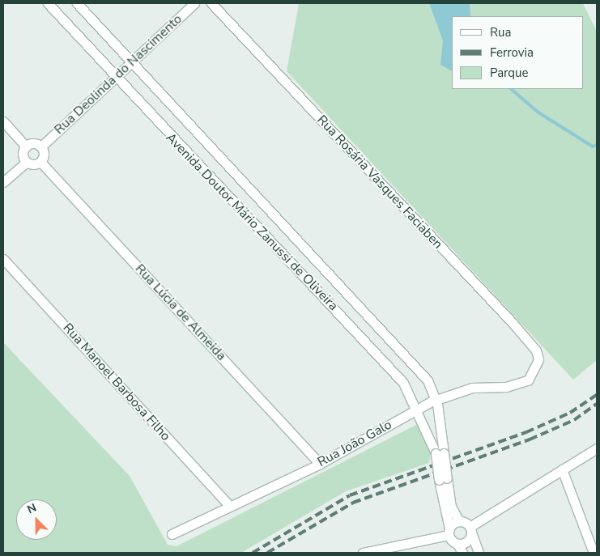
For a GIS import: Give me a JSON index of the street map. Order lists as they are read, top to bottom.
{
  "streets": {
    "street": [
      "Rua Deolinda do Nascimento",
      "Rua Rosária Vasques Faciaben",
      "Avenida Doutor Mário Zanussi de Oliveira",
      "Rua Lúcia de Almeida",
      "Rua Manoel Barbosa Filho",
      "Rua João Galo"
    ]
  },
  "crossings": [
    ["Rua Deolinda do Nascimento", "Avenida Doutor Mário Zanussi de Oliveira"],
    ["Rua Deolinda do Nascimento", "Rua Lúcia de Almeida"],
    ["Rua Rosária Vasques Faciaben", "Rua João Galo"],
    ["Avenida Doutor Mário Zanussi de Oliveira", "Rua João Galo"],
    ["Rua Lúcia de Almeida", "Rua João Galo"],
    ["Rua Manoel Barbosa Filho", "Rua João Galo"]
  ],
  "legend": ["Rua", "Ferrovia", "Parque"],
  "north": "top left"
}
